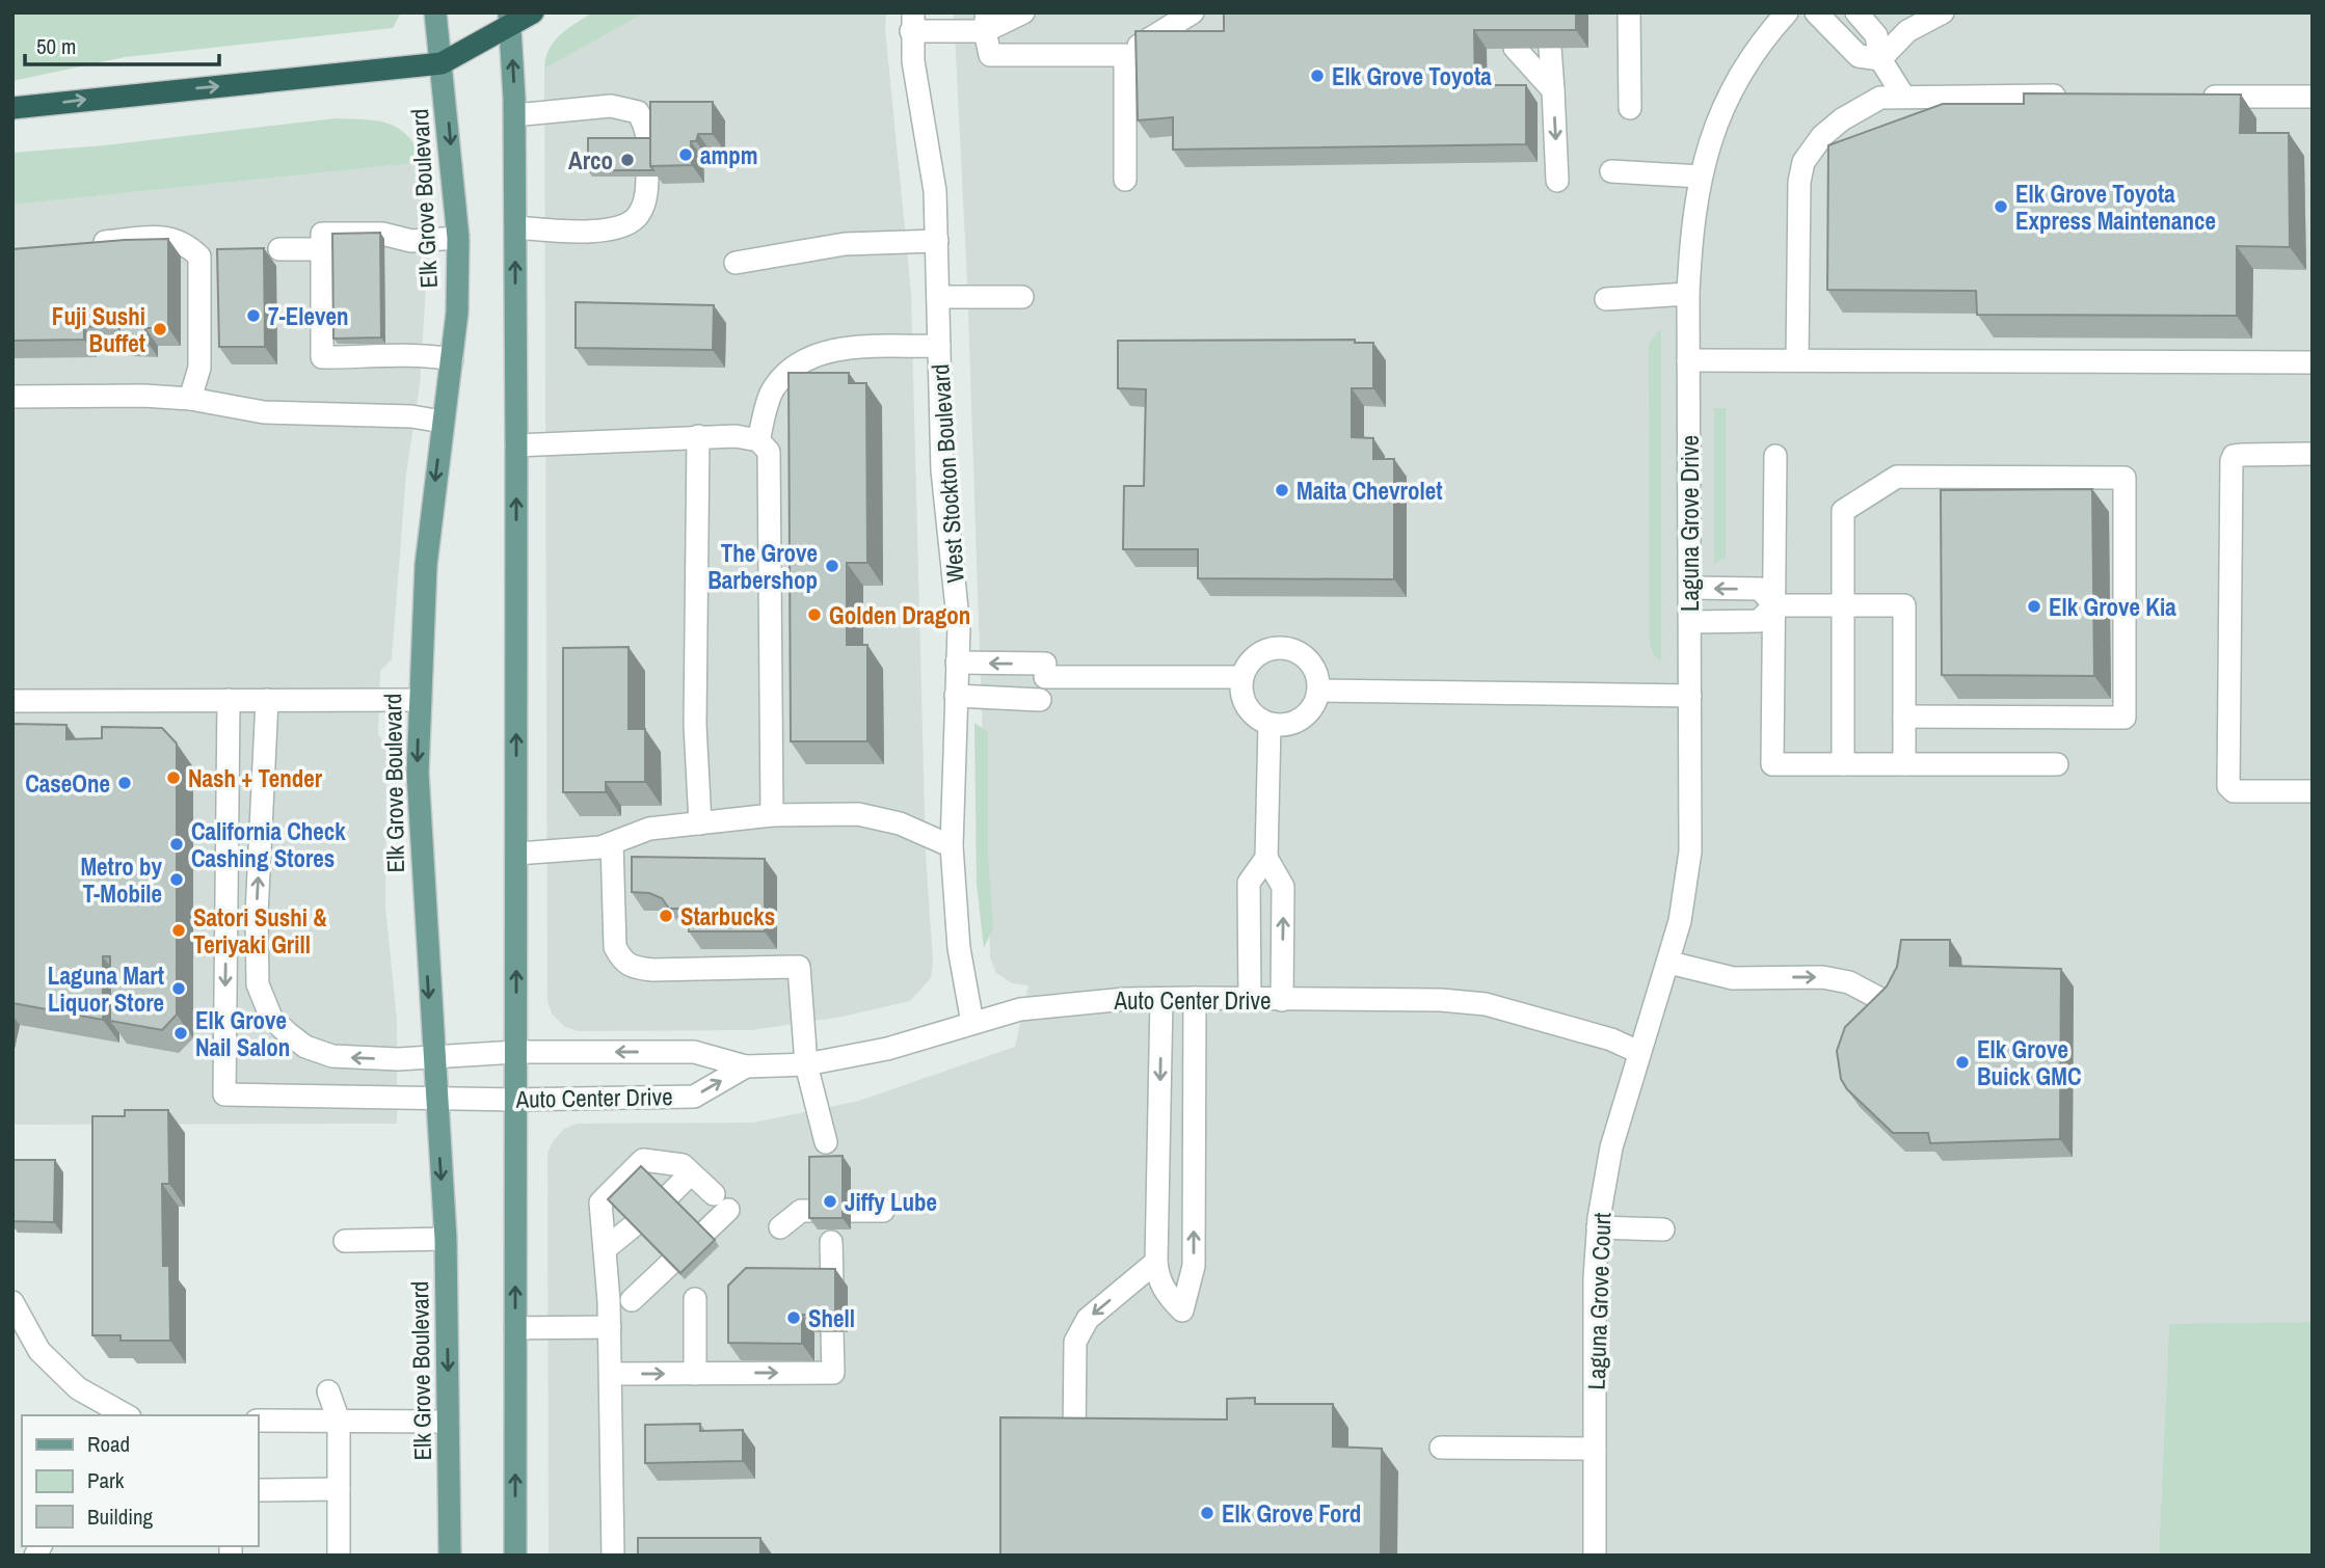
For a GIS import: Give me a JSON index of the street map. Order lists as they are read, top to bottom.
{
  "streets": {
    "main road": ["Elk Grove Boulevard"],
    "street": [
      "West Stockton Boulevard",
      "Laguna Grove Drive",
      "Auto Center Drive",
      "Laguna Grove Court"
    ]
  },
  "crossings": [
    ["Elk Grove Boulevard", "Auto Center Drive"],
    ["West Stockton Boulevard", "Auto Center Drive"],
    ["Laguna Grove Drive", "Auto Center Drive"],
    ["Laguna Grove Drive", "Laguna Grove Court"],
    ["Auto Center Drive", "Laguna Grove Court"]
  ],
  "places": [
    "Elk Grove Toyota",
    "ampm",
    "Arco",
    "Elk Grove Toyota Express Maintenance",
    "7-Eleven",
    "Fuji Sushi Buffet",
    "Maita Chevrolet",
    "The Grove Barbershop",
    "Elk Grove Kia",
    "Golden Dragon",
    "Nash + Tender",
    "CaseOne",
    "California Check Cashing Stores",
    "Metro by T-Mobile",
    "Starbucks",
    "Satori Sushi & Teriyaki Grill",
    "Laguna Mart Liquor Store",
    "Elk Grove Nail Salon",
    "Elk Grove Buick GMC",
    "Jiffy Lube",
    "Shell",
    "Elk Grove Ford"
  ],
  "legend": ["Road", "Park", "Building"],
  "scale_bar": "50 m"
}
